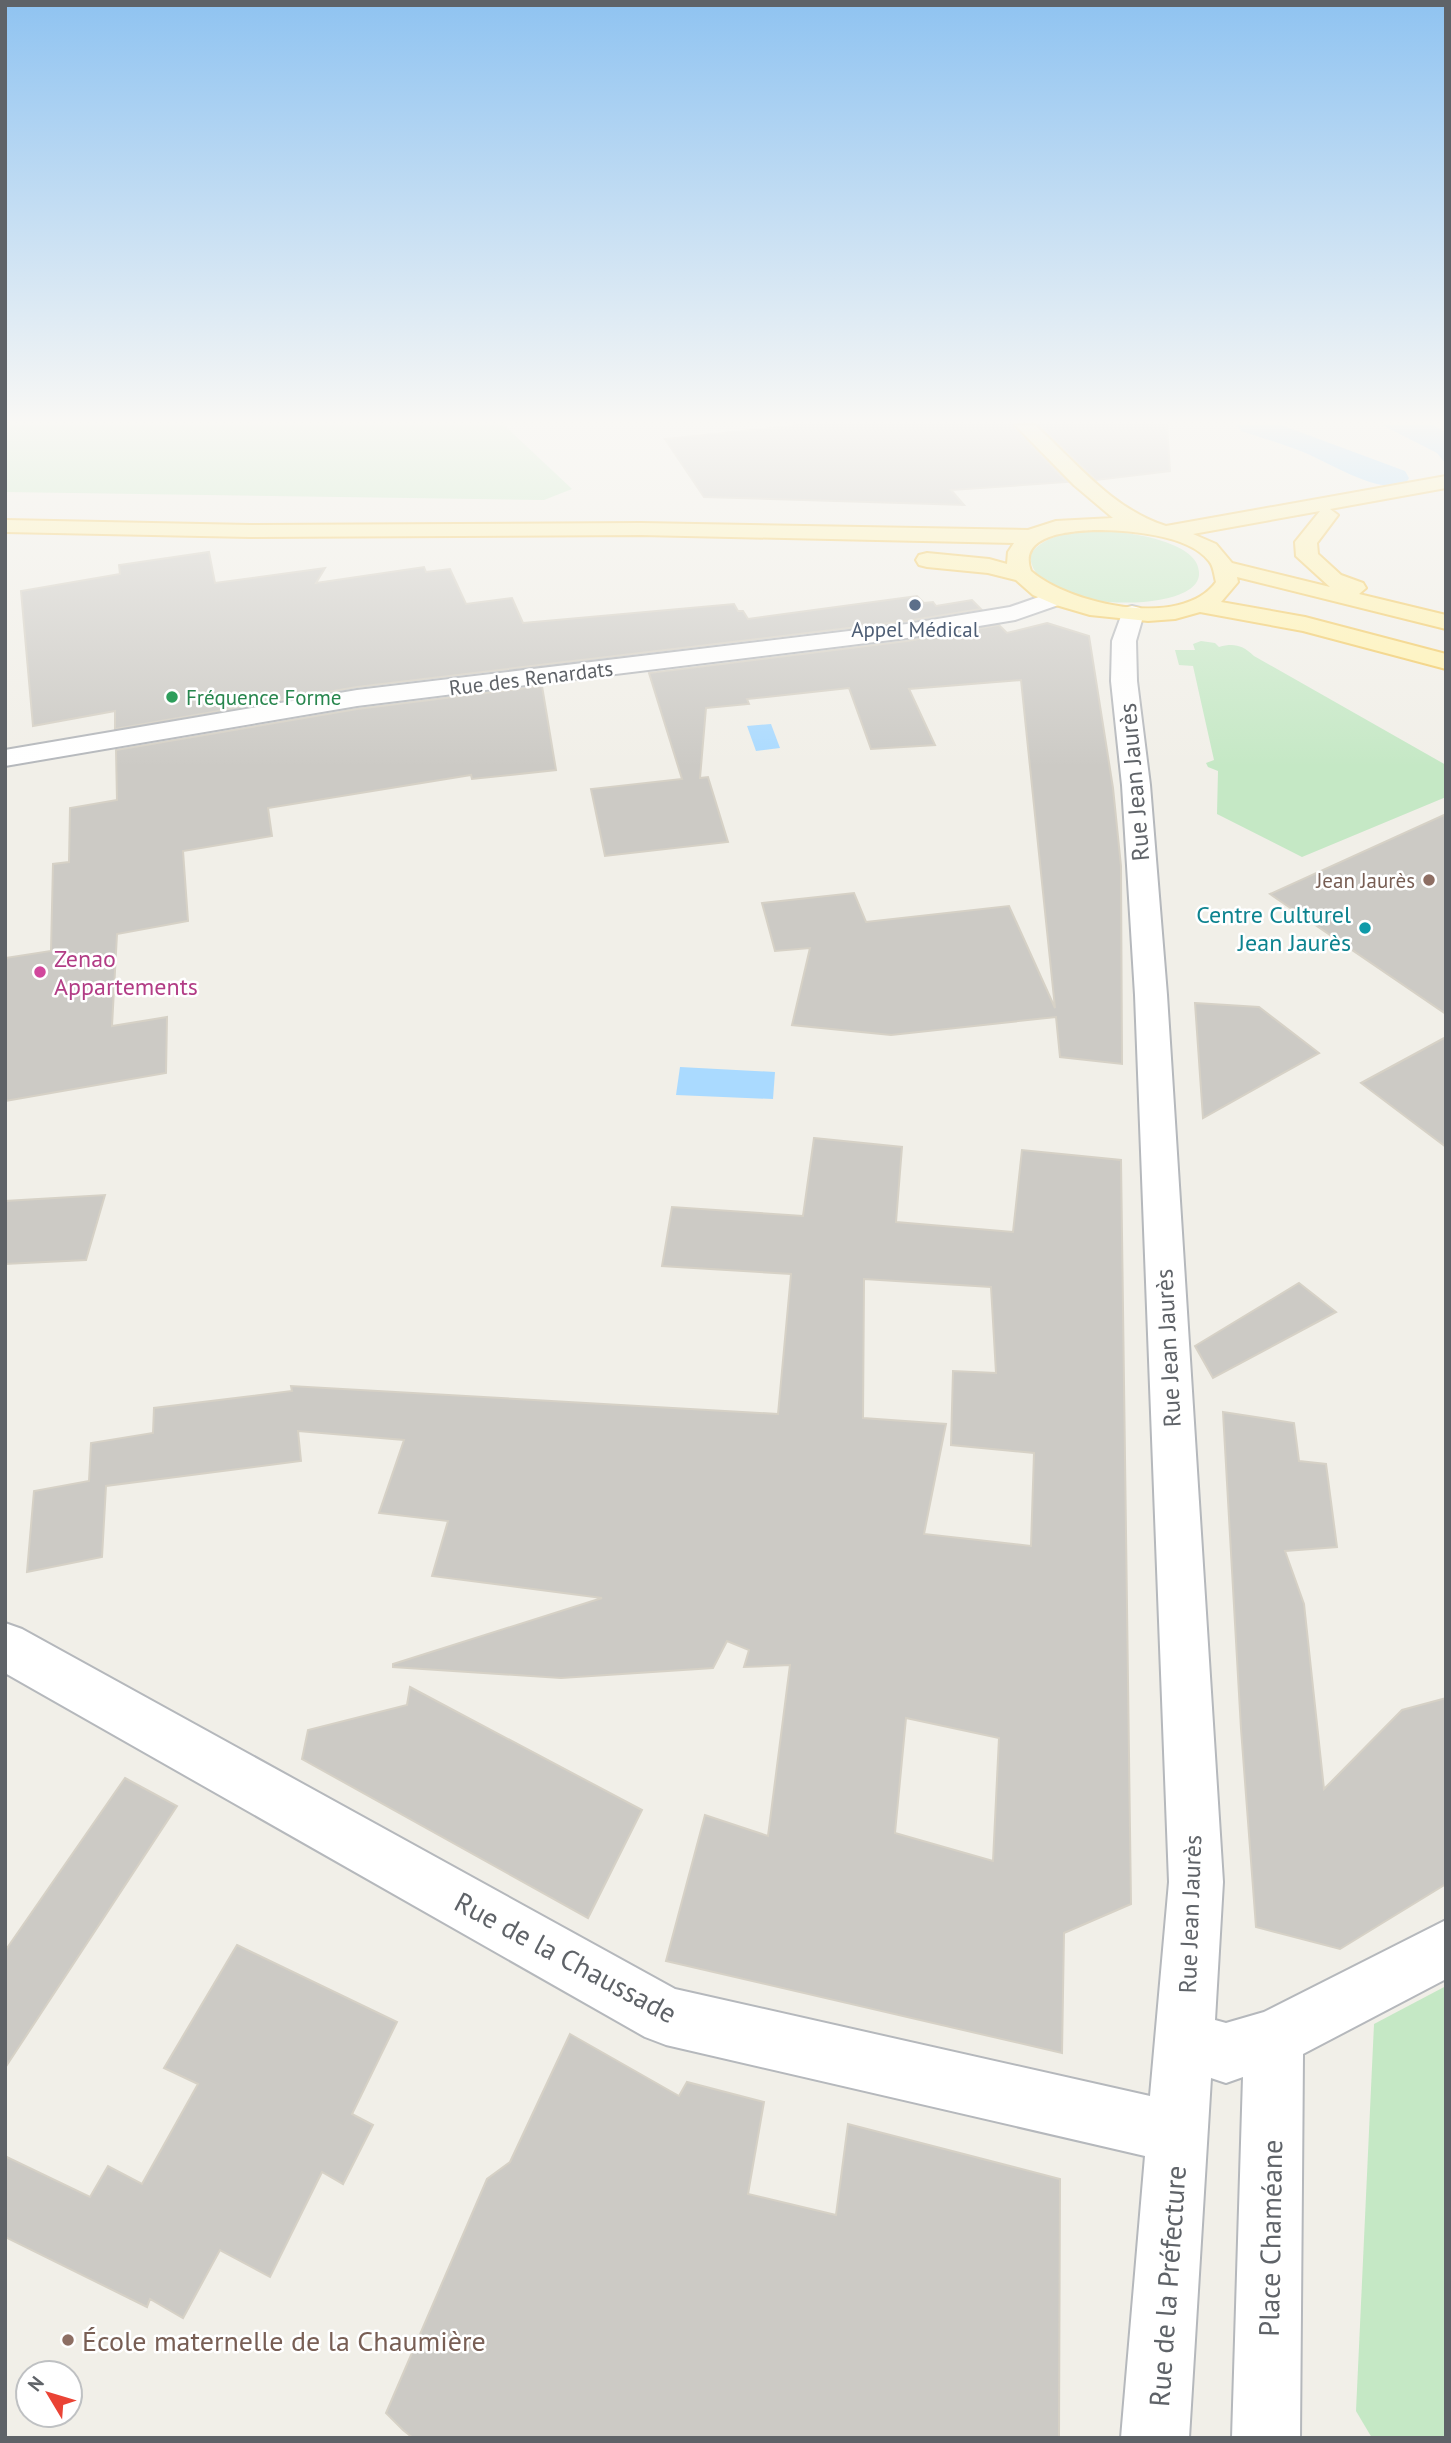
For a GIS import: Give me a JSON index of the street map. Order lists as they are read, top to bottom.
{
  "streets": {
    "street": [
      "Rue des Renardats",
      "Rue Jean Jaurès",
      "Rue de la Chaussade",
      "Place Chaméane",
      "Rue de la Préfecture"
    ]
  },
  "crossings": [
    ["Rue de la Chaussade", "Rue de la Préfecture"]
  ],
  "places": [
    "Appel Médical",
    "Fréquence Forme",
    "Jean Jaurès",
    "Centre Culturel Jean Jaurès",
    "Zenao Appartements",
    "École maternelle de la Chaumière"
  ],
  "north": "top left"
}
